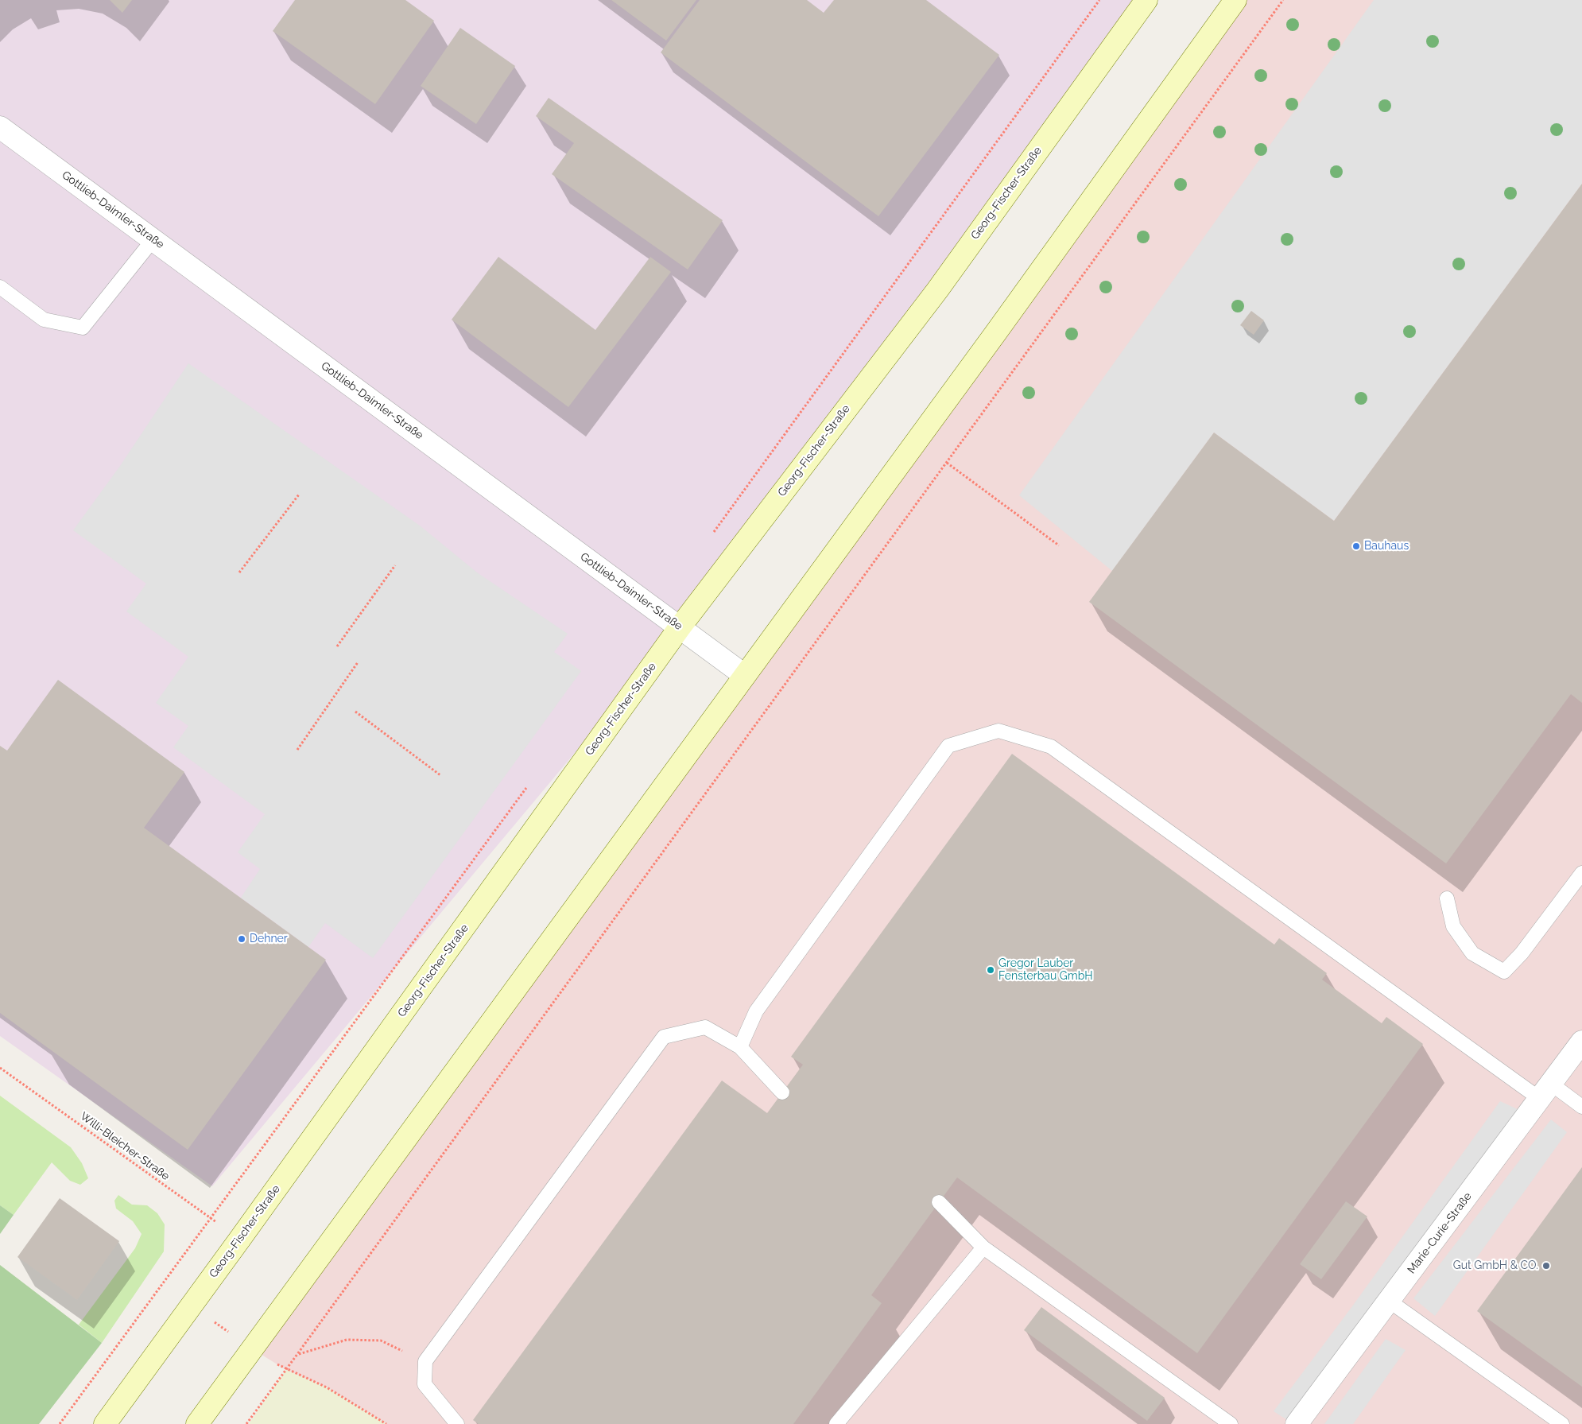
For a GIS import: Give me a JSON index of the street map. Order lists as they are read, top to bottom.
{
  "streets": {
    "main road": ["Georg-Fischer-Straße"],
    "street": ["Gottlieb-Daimler-Straße", "Marie-Curie-Straße"],
    "path": ["Willi-Bleicher-Straße"]
  },
  "crossings": [
    ["Georg-Fischer-Straße", "Gottlieb-Daimler-Straße"],
    ["Georg-Fischer-Straße", "Willi-Bleicher-Straße"]
  ],
  "places": [
    "Bauhaus",
    "Dehner",
    "Gregor Lauber Fensterbau GmbH",
    "Gut GmbH & CO."
  ]
}
